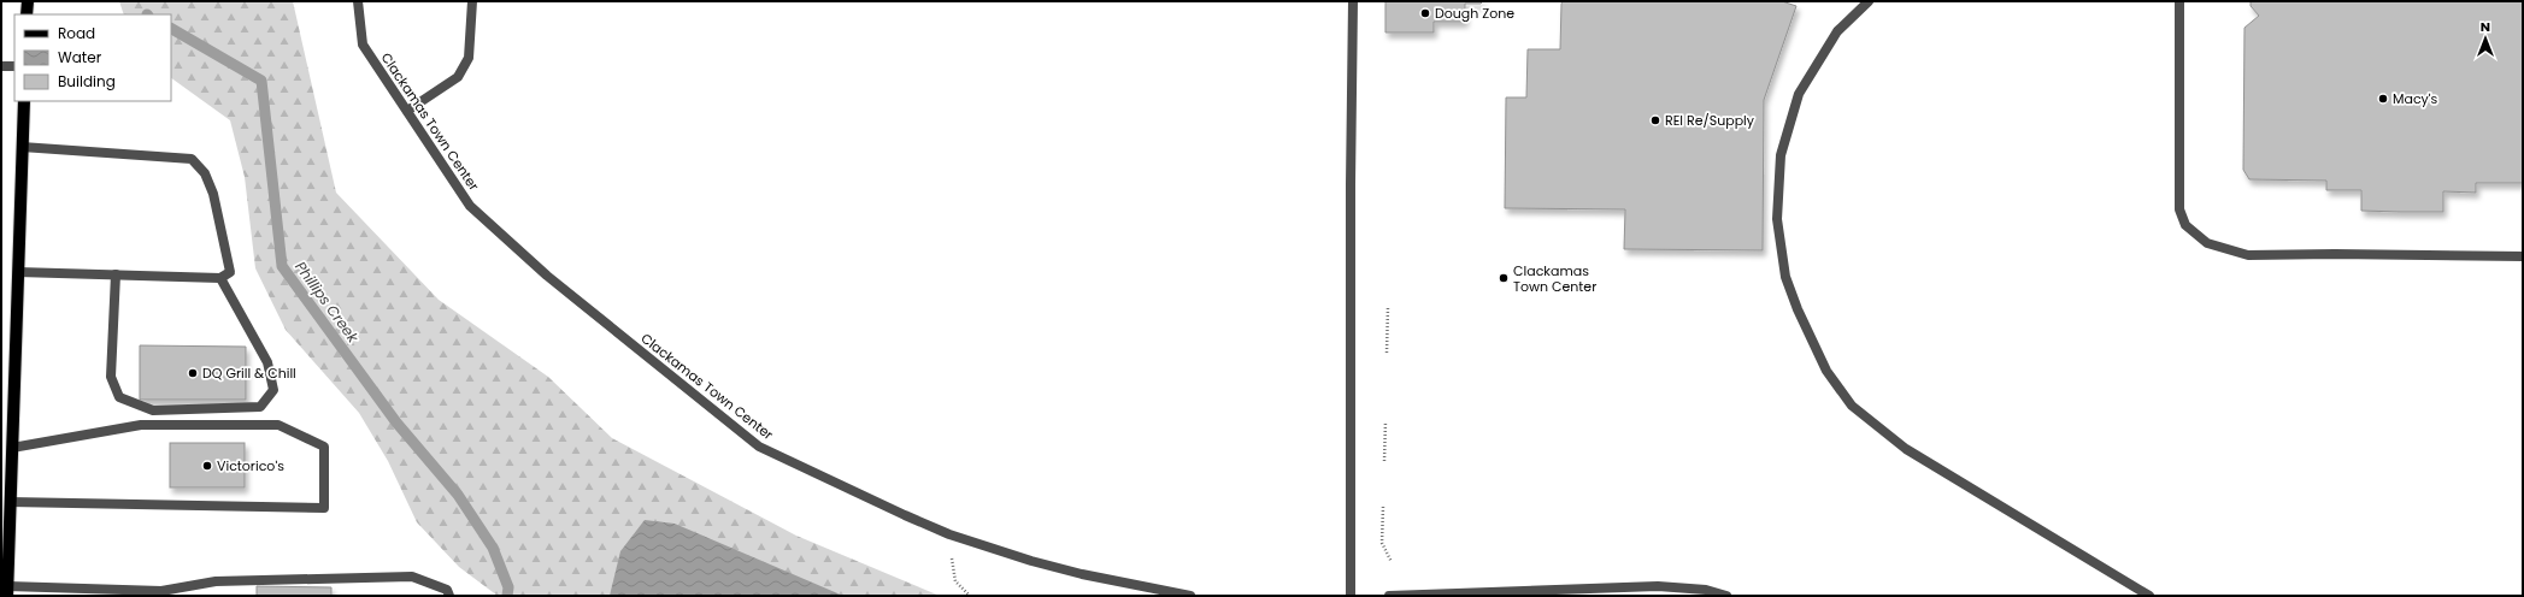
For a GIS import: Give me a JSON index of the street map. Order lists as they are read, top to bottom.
{
  "streets": {
    "street": ["Clackamas Town Center"]
  },
  "water": ["Phillips Creek"],
  "places": [
    "Dough Zone",
    "Macy's",
    "REI Re/Supply",
    "Clackamas Town Center",
    "DQ Grill & Chill",
    "Victorico's"
  ],
  "legend": ["Road", "Water", "Building"],
  "north": "top"
}
